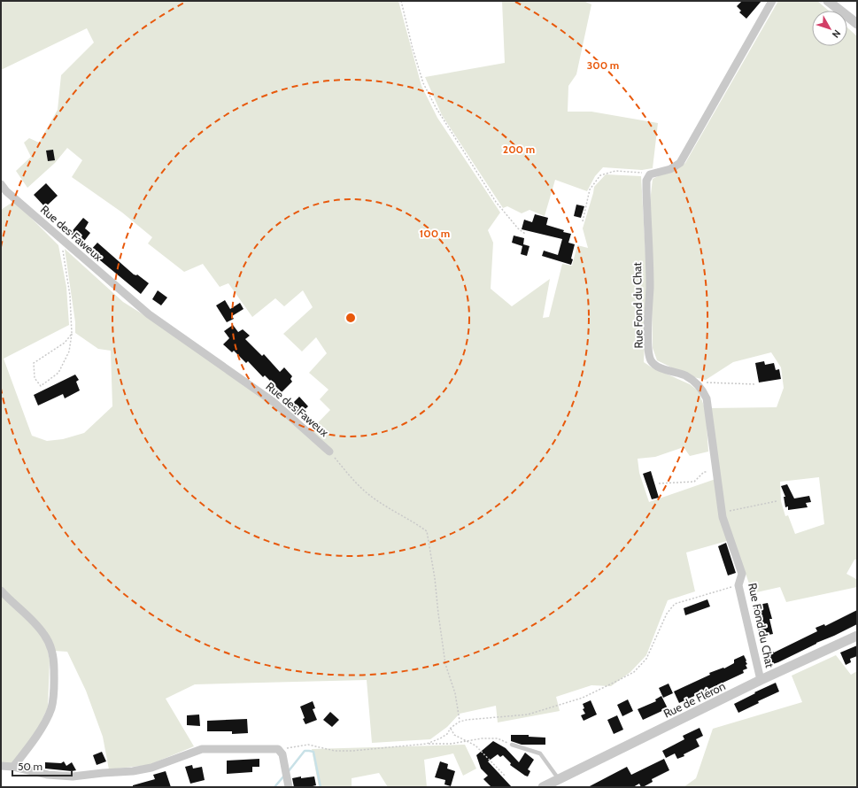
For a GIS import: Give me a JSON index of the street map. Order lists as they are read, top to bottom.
{
  "streets": {
    "street": ["Rue des Faweux", "Rue Fond du Chat", "Rue de Fléron"]
  },
  "crossings": [
    ["Rue Fond du Chat", "Rue de Fléron"]
  ],
  "scale_bar": "50 m",
  "north": "bottom right",
  "rings": ["300 m", "200 m", "100 m"]
}
